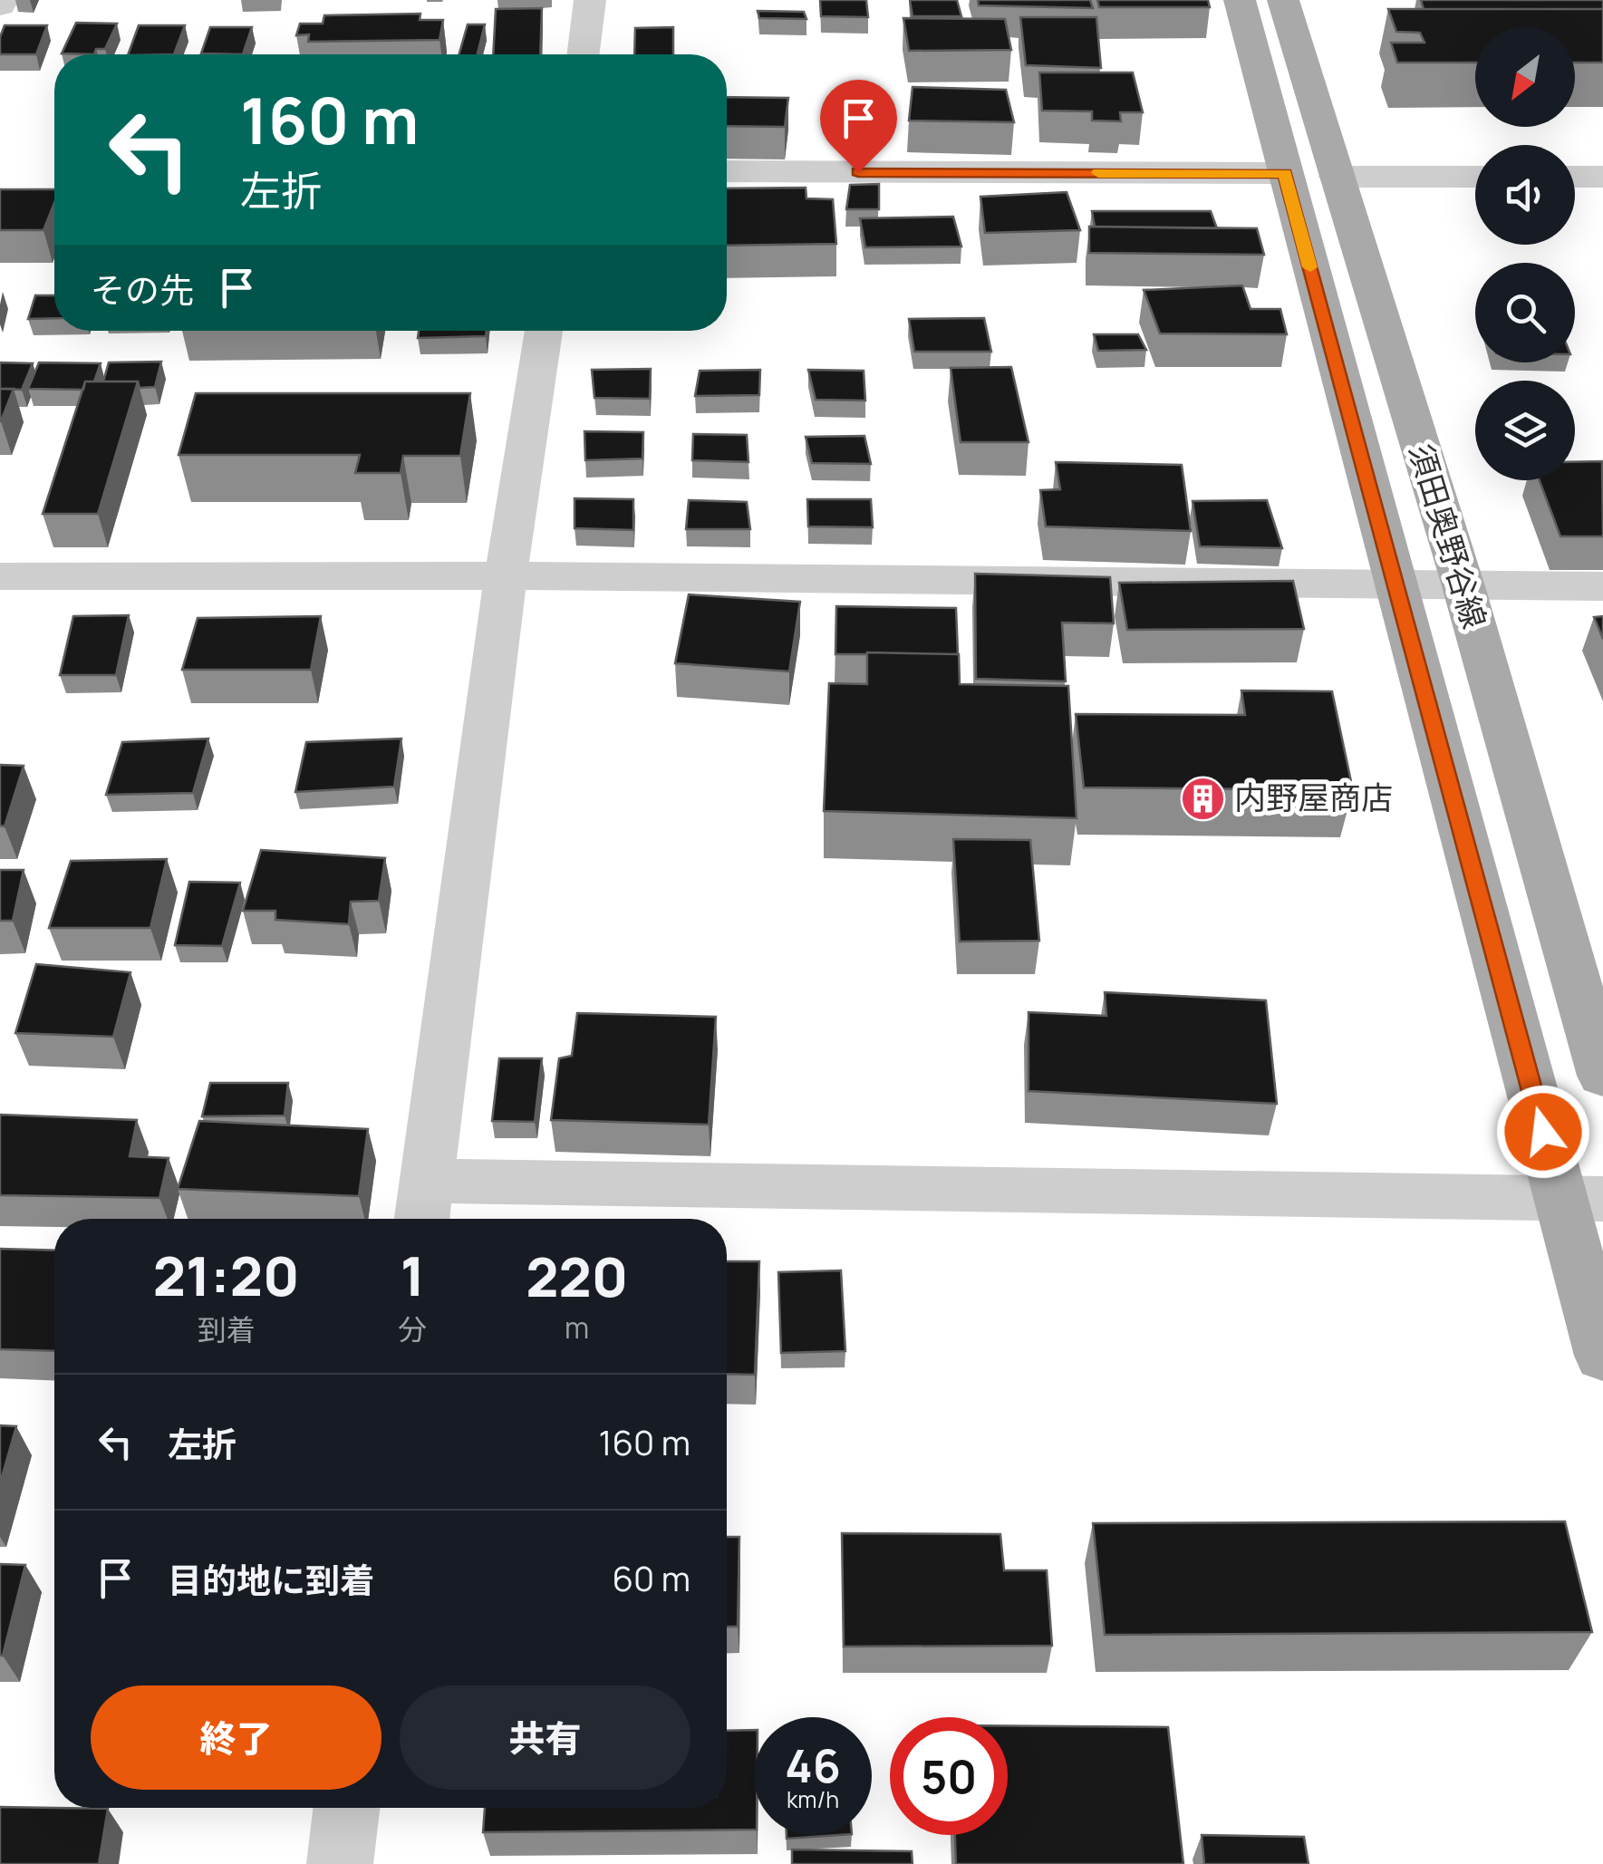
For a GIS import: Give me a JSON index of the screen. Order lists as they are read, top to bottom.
{
  "streets": {
    "main road": ["須田奥野谷線"]
  },
  "places": {
    "building": ["内野屋商店"]
  },
  "north": "bottom left",
  "page": {
    "turn": ["160 m", "左折"],
    "then": "その先",
    "eta": [
      "21:20",
      "到着",
      "1",
      "分",
      "220",
      "m"
    ],
    "list": [
      {
        "name": "左折",
        "value": "160 m"
      },
      {
        "name": "目的地に到着",
        "value": "60 m"
      }
    ],
    "buttons": ["終了", "共有"],
    "speed": "46 km/h",
    "limit": "50"
  }
}
